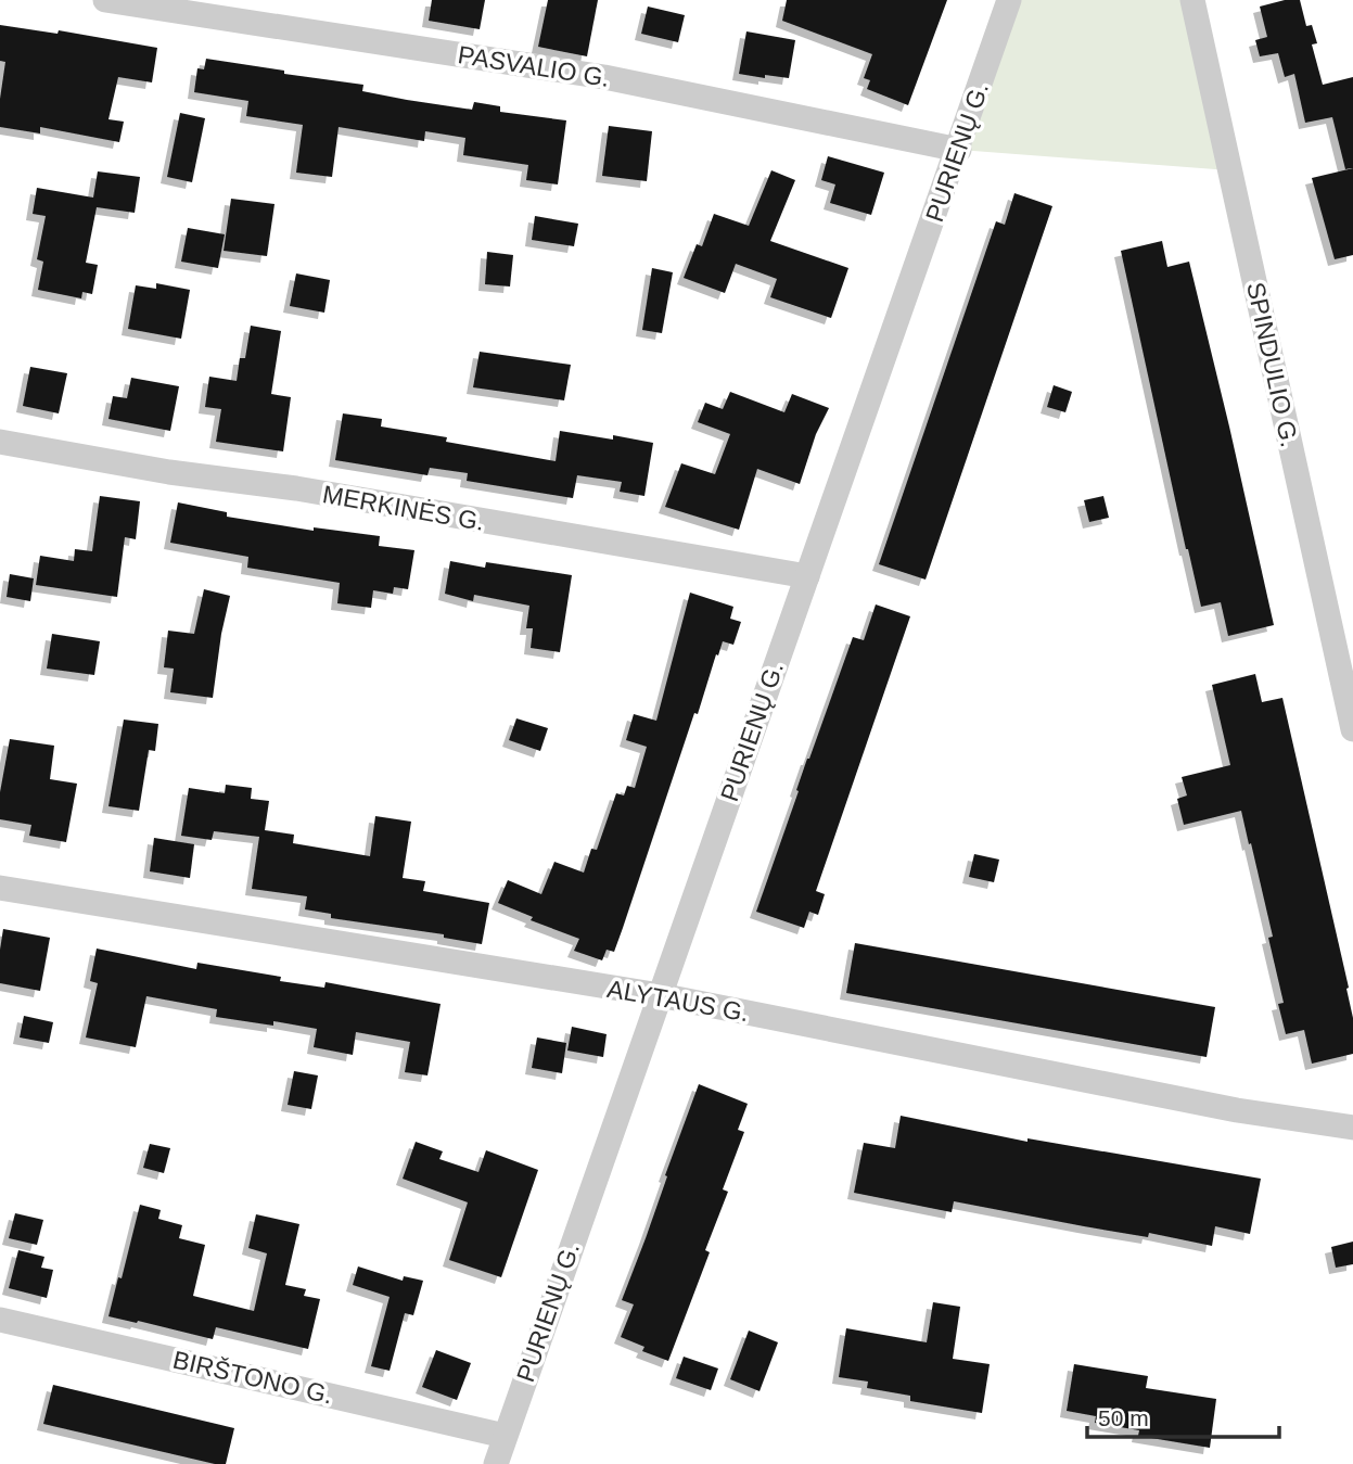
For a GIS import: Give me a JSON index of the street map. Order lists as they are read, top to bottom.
{
  "streets": {
    "street": [
      "PASVALIO G.",
      "PURIENŲ G.",
      "SPINDULIO G.",
      "MERKINĖS G.",
      "ALYTAUS G.",
      "BIRŠTONO G."
    ]
  },
  "crossings": [
    ["PASVALIO G.", "PURIENŲ G."],
    ["PURIENŲ G.", "MERKINĖS G."],
    ["PURIENŲ G.", "ALYTAUS G."],
    ["PURIENŲ G.", "BIRŠTONO G."]
  ],
  "scale_bar": "50 m"
}
